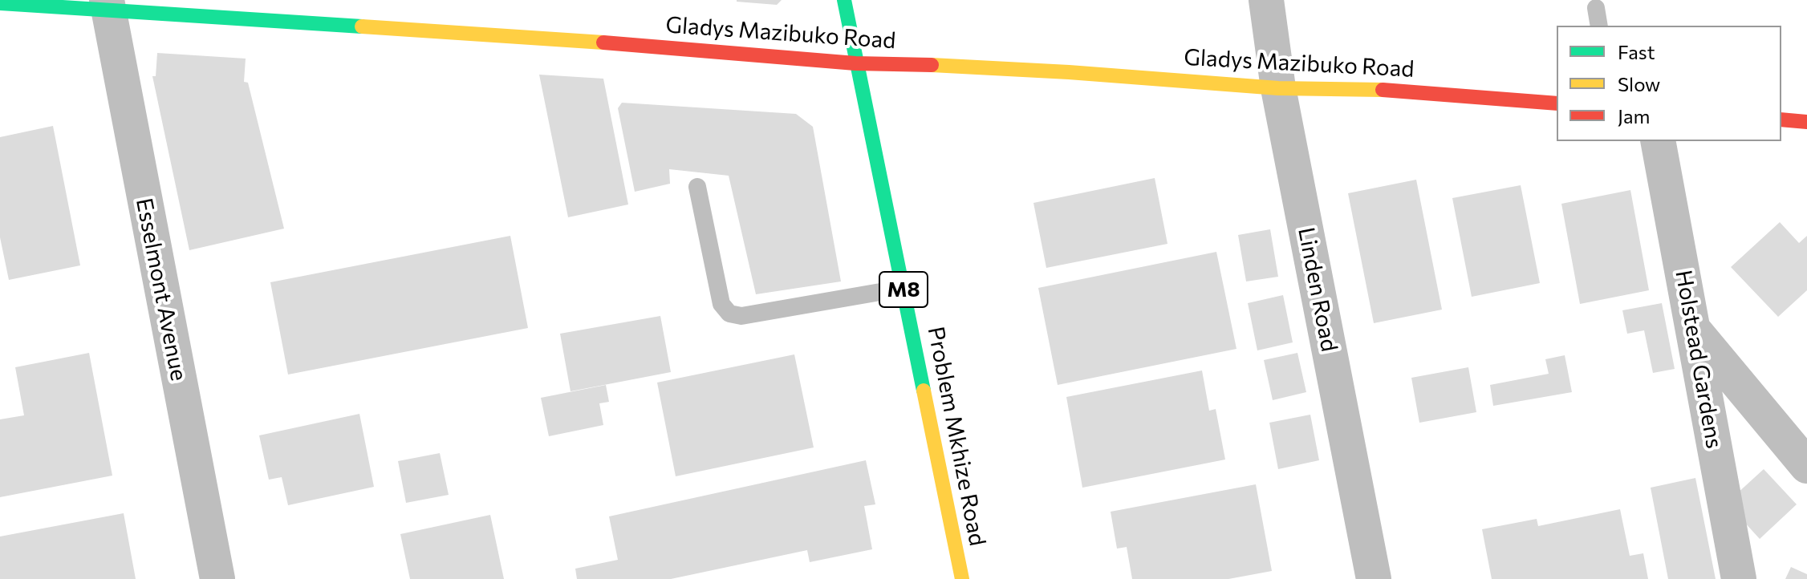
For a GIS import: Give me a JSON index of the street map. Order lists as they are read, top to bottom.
{
  "streets": {
    "street": [
      "Gladys Mazibuko Road",
      "Esselmont Avenue",
      "M8",
      "Linden Road",
      "Holstead Gardens",
      "Problem Mkhize Road"
    ]
  },
  "crossings": [
    ["Gladys Mazibuko Road", "Esselmont Avenue"],
    ["Gladys Mazibuko Road", "Linden Road"],
    ["Gladys Mazibuko Road", "Problem Mkhize Road"]
  ],
  "legend": ["Fast", "Slow", "Jam"]
}
